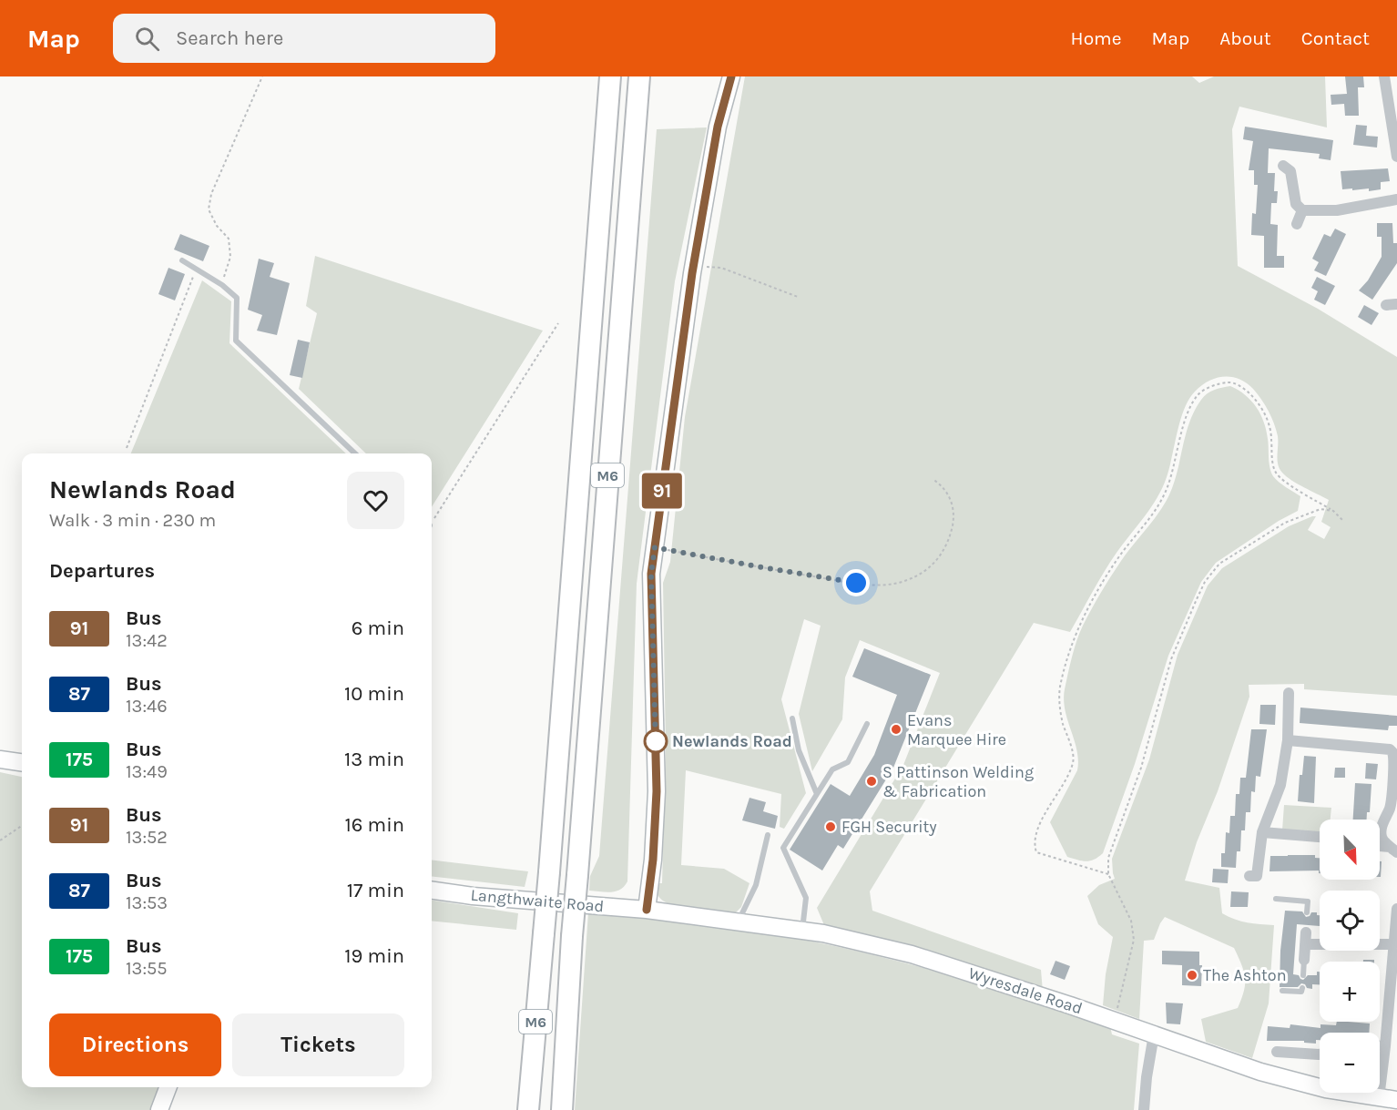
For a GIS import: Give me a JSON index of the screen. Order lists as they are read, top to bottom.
{
  "streets": {
    "highway": ["M6"],
    "street": ["Langthwaite Road", "Wyresdale Road"]
  },
  "crossings": [
    ["Langthwaite Road", "Wyresdale Road"]
  ],
  "places": [
    "Evans Marquee Hire",
    "Newlands Road",
    "S Pattinson Welding & Fabrication",
    "FGH Security",
    "The Ashton"
  ],
  "lines": ["bus line 91"],
  "north": "bottom right",
  "page": {
    "header": "Map",
    "search": "Search here",
    "nav": [
      "Home",
      "Map",
      "About",
      "Contact"
    ],
    "on_map": "91",
    "heading": [
      ["Newlands Road", "Walk · 3 min · 230 m"],
      "Departures"
    ],
    "list": [
      {
        "mark": "91",
        "name": "Bus",
        "note": "13:42",
        "value": "6 min"
      },
      {
        "mark": "87",
        "name": "Bus",
        "note": "13:46",
        "value": "10 min"
      },
      {
        "mark": "175",
        "name": "Bus",
        "note": "13:49",
        "value": "13 min"
      },
      {
        "mark": "91",
        "name": "Bus",
        "note": "13:52",
        "value": "16 min"
      },
      {
        "mark": "87",
        "name": "Bus",
        "note": "13:53",
        "value": "17 min"
      },
      {
        "mark": "175",
        "name": "Bus",
        "note": "13:55",
        "value": "19 min"
      }
    ],
    "map_buttons": ["+", "−"],
    "buttons": ["Directions", "Tickets"]
  }
}
